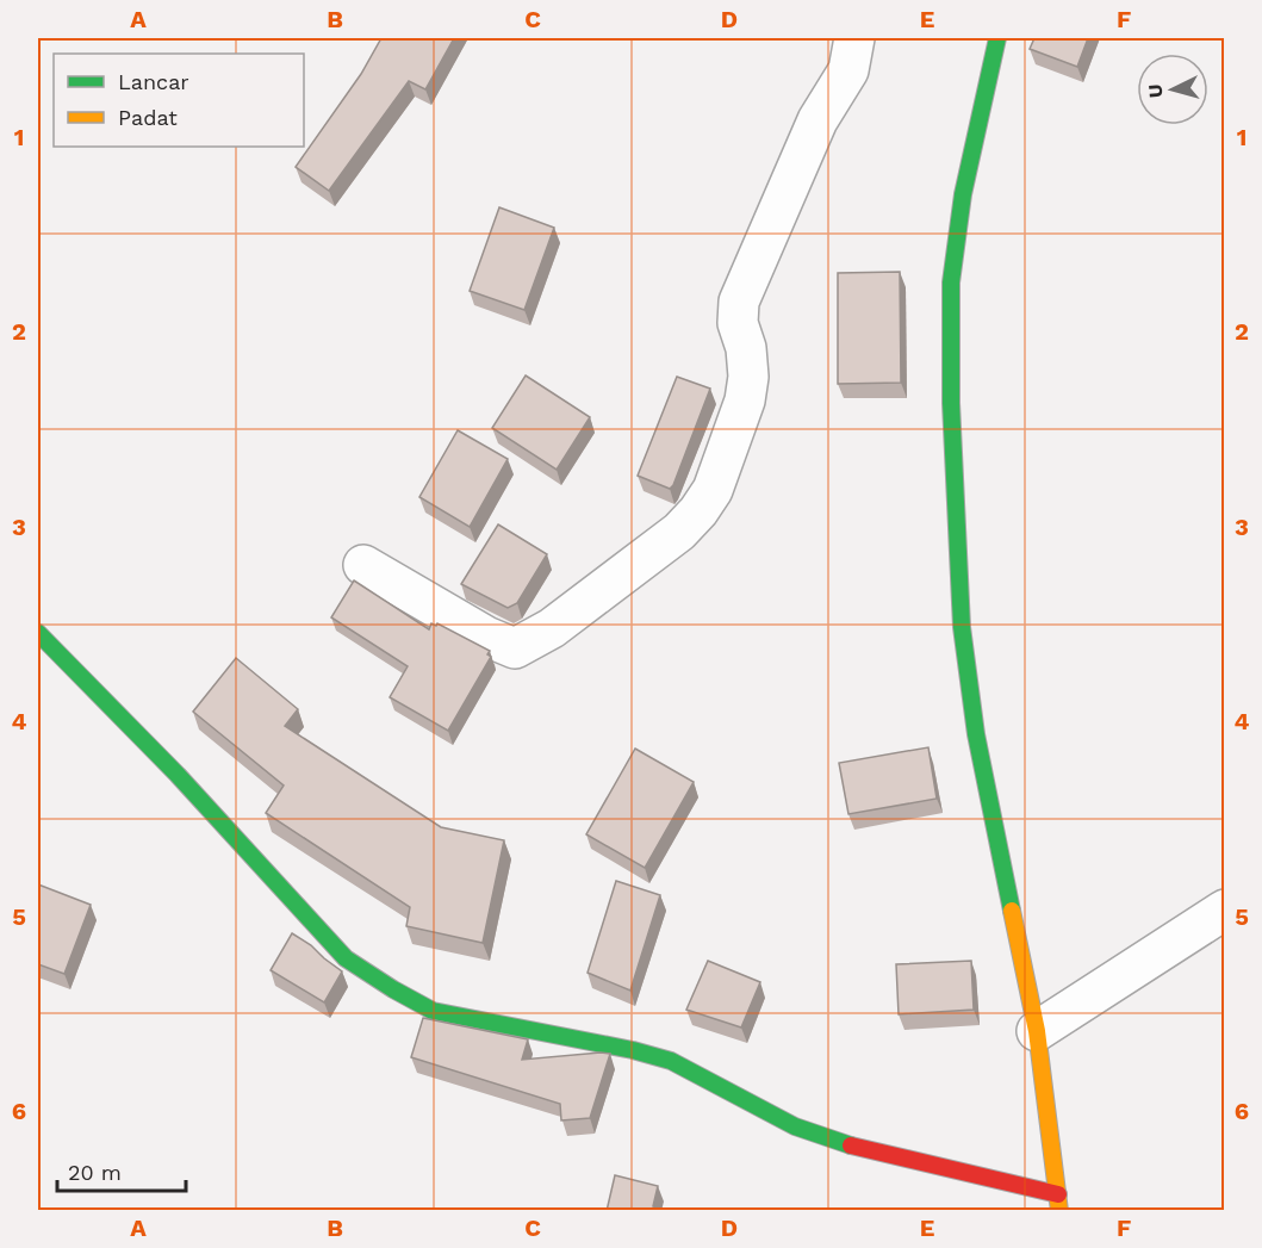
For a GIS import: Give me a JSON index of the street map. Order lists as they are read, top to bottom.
{
  "legend": ["Lancar", "Padat"],
  "scale_bar": "20 m",
  "north": "left",
  "grid": {
    "columns": [
      "A",
      "B",
      "C",
      "D",
      "E",
      "F"
    ],
    "rows": [
      "1",
      "2",
      "3",
      "4",
      "5",
      "6"
    ]
  }
}
